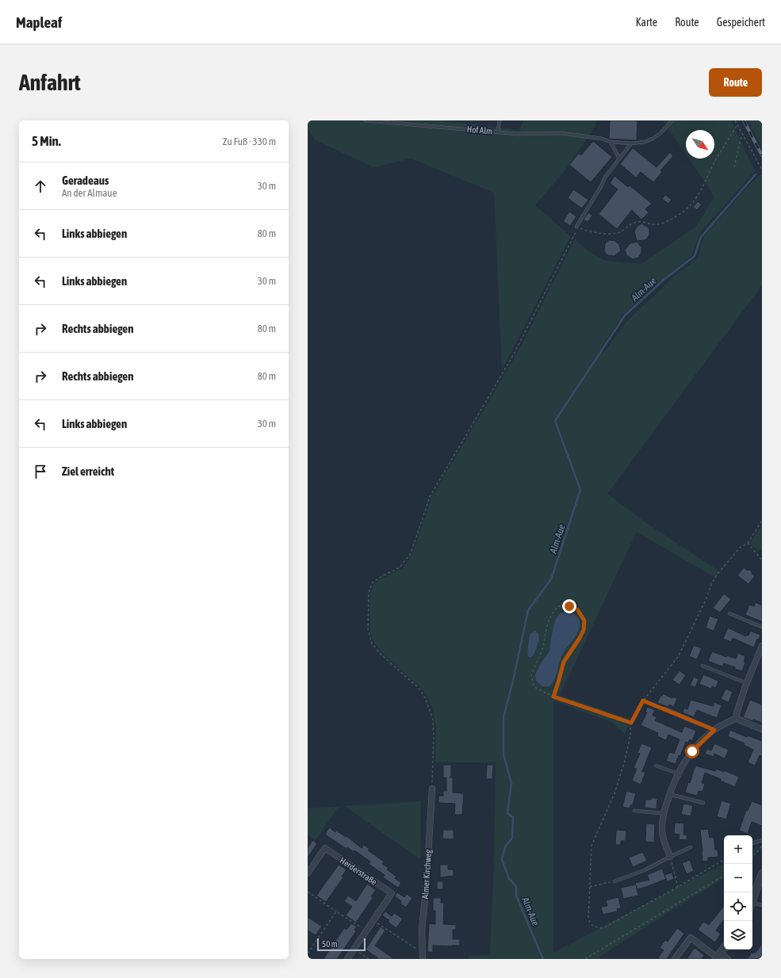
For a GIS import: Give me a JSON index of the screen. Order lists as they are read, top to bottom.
{
  "streets": {
    "street": ["Herderstraße", "Almer Kirchweg"],
    "lane": ["Hof Alm"]
  },
  "water": ["Alm-Aue"],
  "scale_bar": "50 m",
  "north": "bottom right",
  "page": {
    "header": "Mapleaf",
    "nav": ["Karte", "Route", "Gespeichert"],
    "buttons": "Route",
    "title": "Anfahrt",
    "heading": ["5 Min.", "Zu Fuß · 330 m"],
    "list": [
      ["Geradeaus", "An der Almaue", "30 m"],
      ["Links abbiegen", "80 m"],
      ["Links abbiegen", "30 m"],
      ["Rechts abbiegen", "80 m"],
      ["Rechts abbiegen", "80 m"],
      ["Links abbiegen", "30 m"],
      "Ziel erreicht"
    ],
    "map_buttons": ["+", "−"],
    "scale": "50 m"
  }
}
